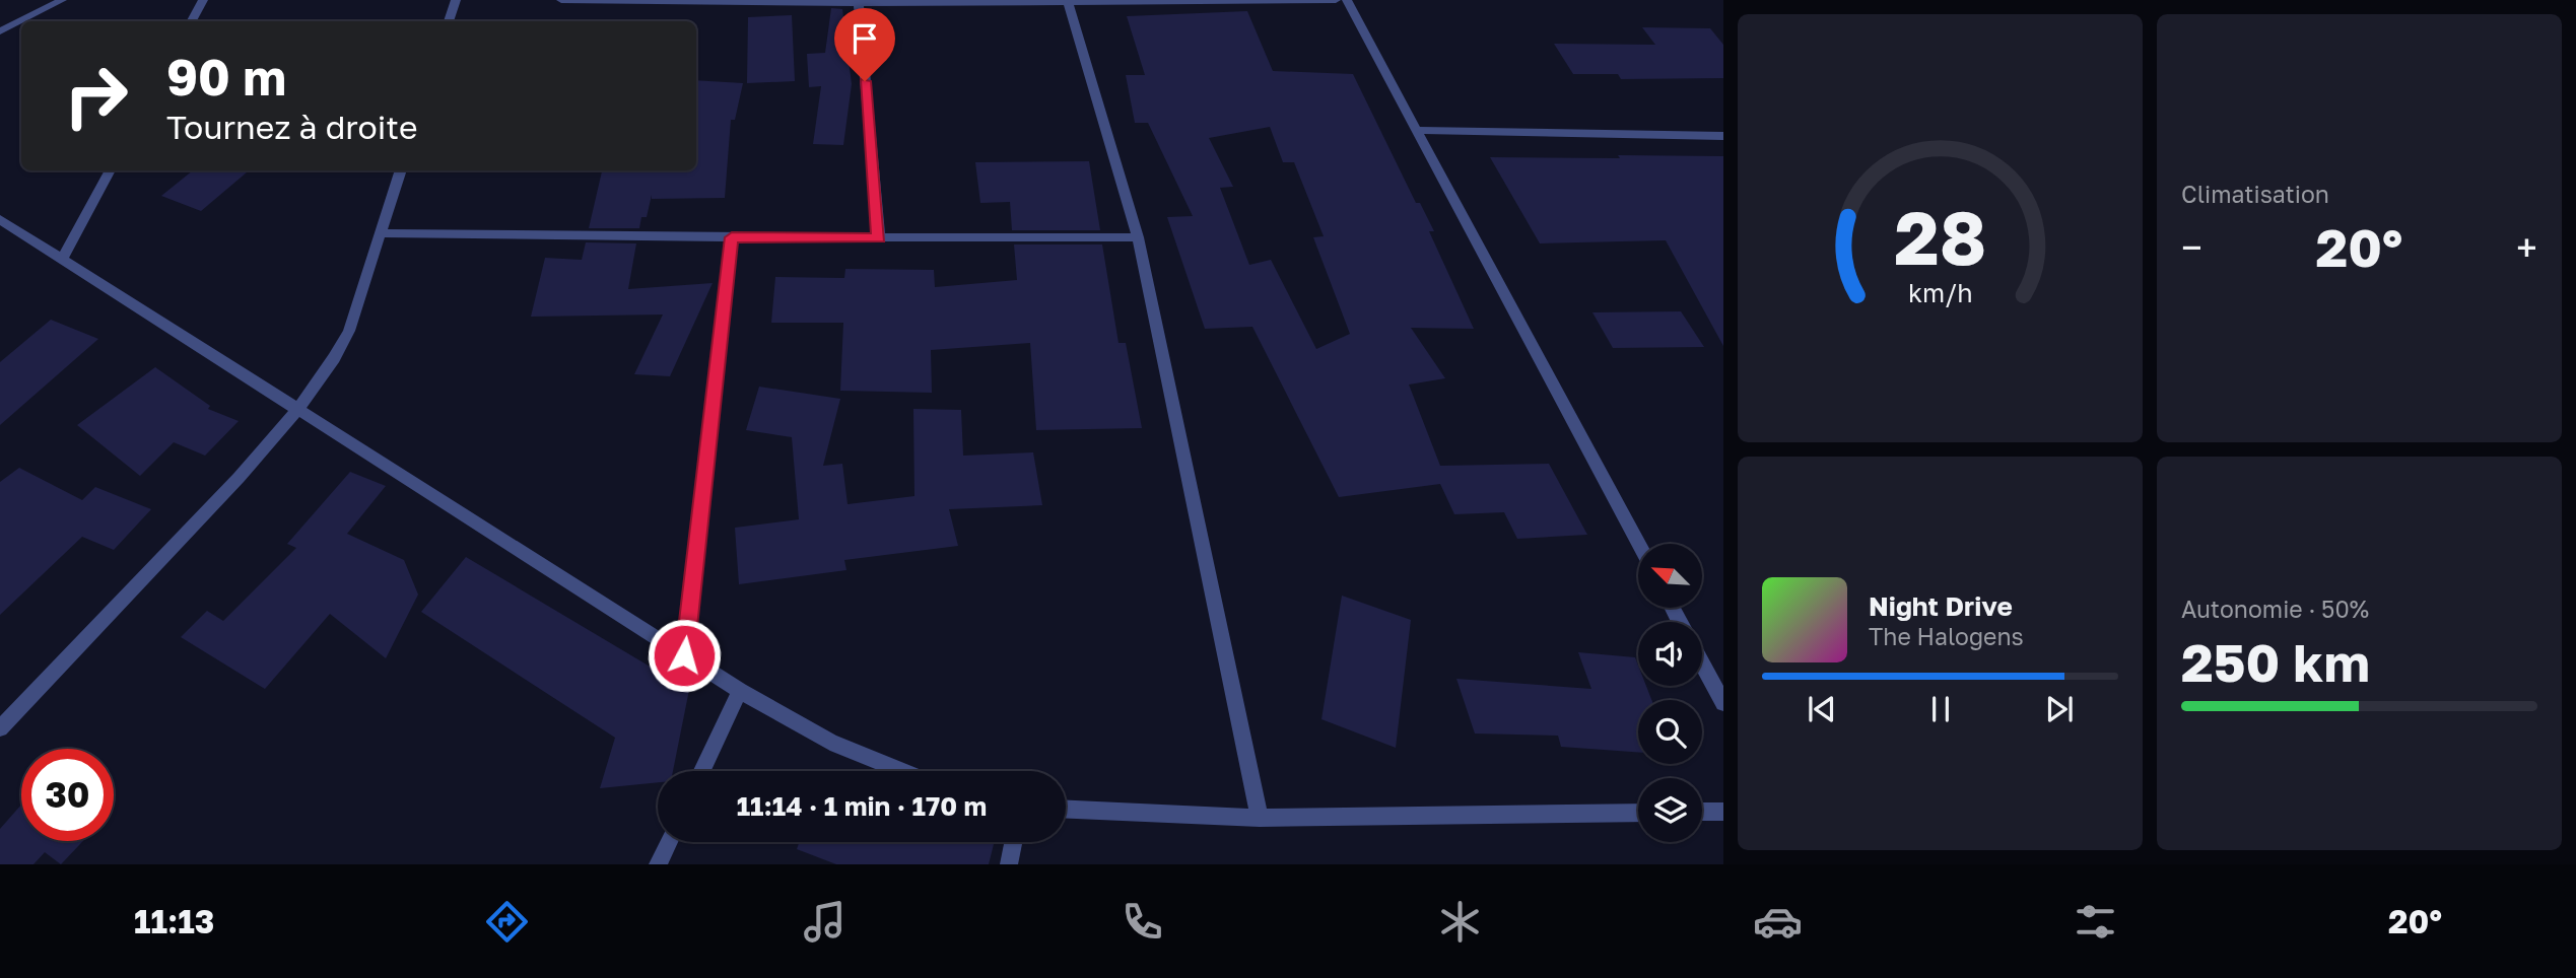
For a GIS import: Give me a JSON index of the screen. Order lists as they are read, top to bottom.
{
  "north": "top left",
  "page": {
    "tile": [
      "Climatisation",
      ["Autonomie · 50%", "250 km"]
    ],
    "turn": ["90 m", "Tournez à droite"],
    "heat": ["−", "20°", "+"],
    "song": ["Night Drive", "The Halogens"],
    "limit": "30",
    "trip": "11:14 · 1 min · 170 m",
    "tabs": ["11:13", "20°"],
    "gauge": ["28", "km/h"]
  }
}
